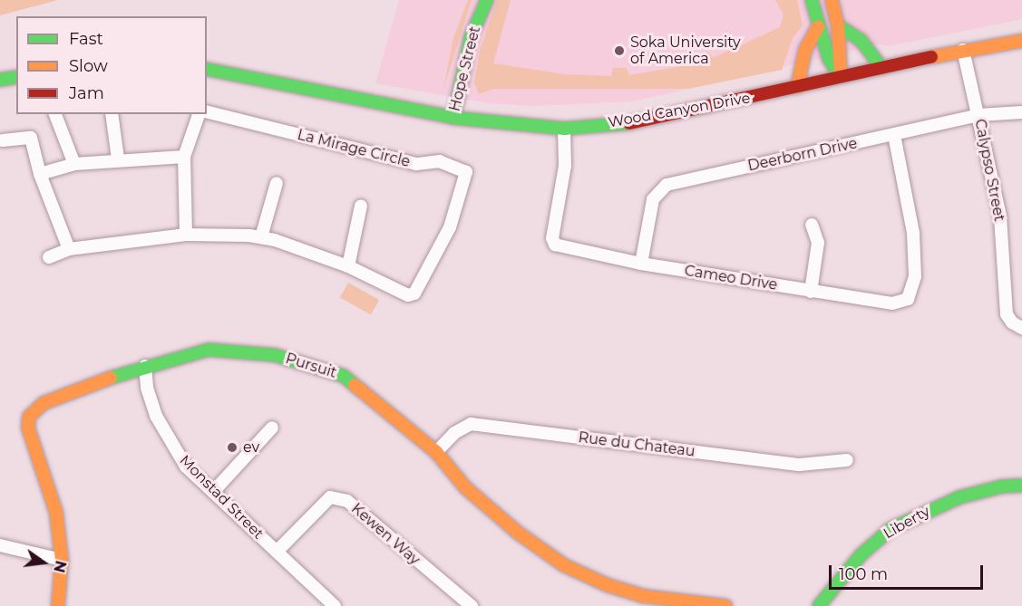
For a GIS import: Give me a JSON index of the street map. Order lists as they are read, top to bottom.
{
  "streets": {
    "street": [
      "Hope Street",
      "Wood Canyon Drive",
      "La Mirage Circle",
      "Deerborn Drive",
      "Calypso Street",
      "Cameo Drive",
      "Pursuit",
      "Rue du Chateau",
      "Monstad Street",
      "Liberty",
      "Kewen Way"
    ]
  },
  "crossings": [
    ["Hope Street", "Wood Canyon Drive"],
    ["Wood Canyon Drive", "Calypso Street"],
    ["Wood Canyon Drive", "Cameo Drive"],
    ["Deerborn Drive", "Calypso Street"],
    ["Deerborn Drive", "Cameo Drive"],
    ["Pursuit", "Rue du Chateau"],
    ["Pursuit", "Monstad Street"],
    ["Monstad Street", "Kewen Way"]
  ],
  "places": ["Soka University of America", "ev"],
  "legend": ["Fast", "Slow", "Jam"],
  "scale_bar": "100 m",
  "north": "right"
}
